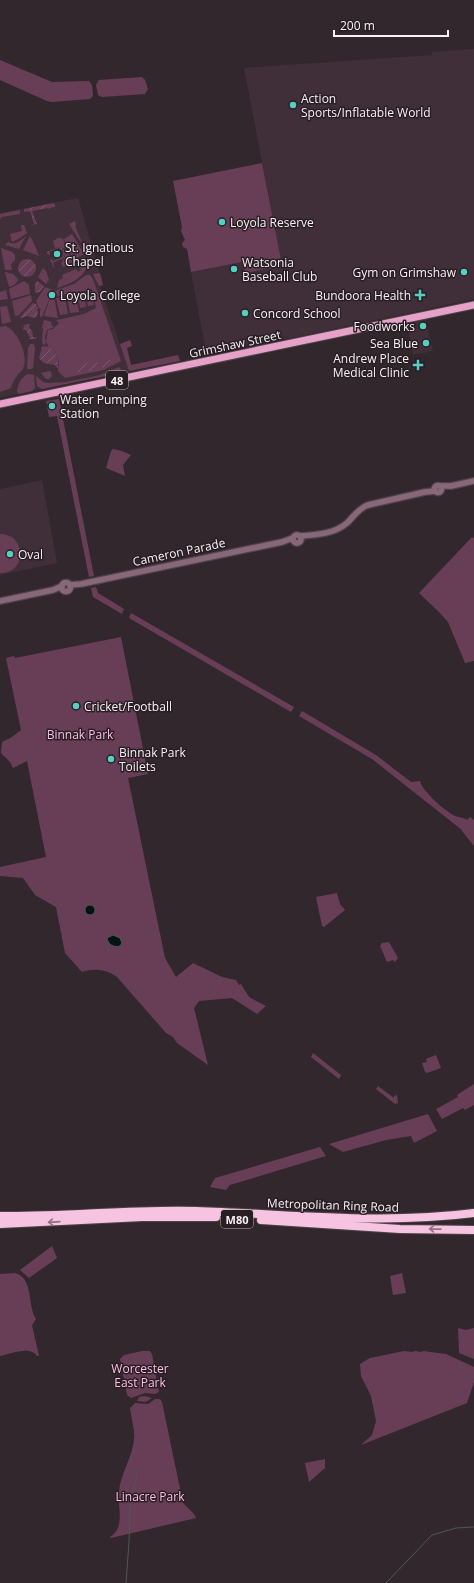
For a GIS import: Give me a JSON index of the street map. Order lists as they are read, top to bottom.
{
  "streets": {
    "highway": ["Metropolitan Ring Road", "M80"],
    "main road": ["Grimshaw Street", "48"],
    "street": ["Cameron Parade"]
  },
  "parks": ["Binnak Park", "Worcester East Park", "Linacre Park"],
  "places": {
    "other": [
      "Action Sports/Inflatable World",
      "Loyola Reserve",
      "St. Ignatious Chapel",
      "Watsonia Baseball Club",
      "Gym on Grimshaw",
      "Loyola College",
      "Concord School",
      "Foodworks",
      "Sea Blue",
      "Water Pumping Station",
      "Oval",
      "Cricket/Football",
      "Binnak Park Toilets"
    ],
    "health": ["Bundoora Health", "Andrew Place Medical Clinic"]
  },
  "scale_bar": "200 m"
}
